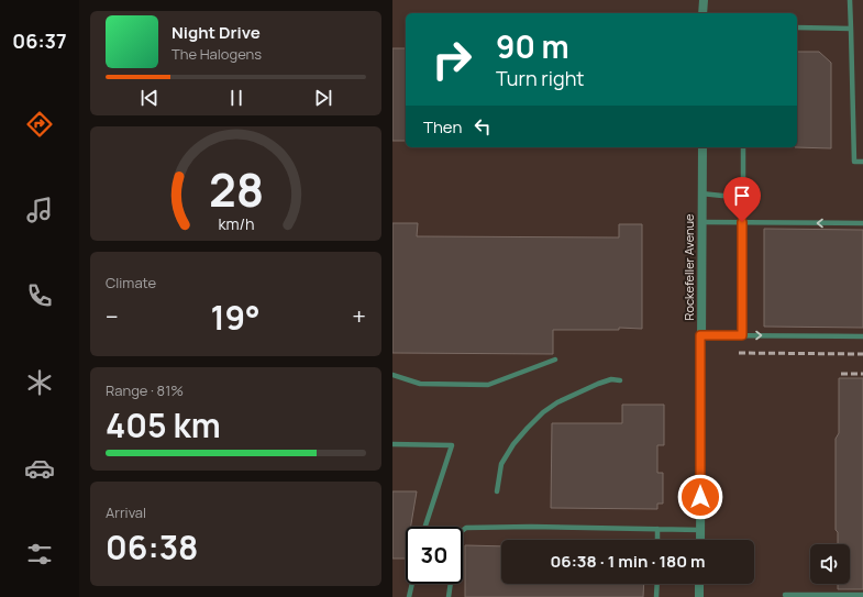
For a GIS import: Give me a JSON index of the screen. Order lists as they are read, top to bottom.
{
  "streets": {
    "street": ["Rockefeller Avenue"]
  },
  "page": {
    "tabs": "06:37",
    "turn": ["90 m", "Turn right"],
    "song": ["Night Drive", "The Halogens"],
    "then": "Then",
    "tile": [
      "Climate",
      ["Range · 81%", "405 km"],
      ["Arrival", "06:38"]
    ],
    "heat": ["−", "19°", "+"],
    "limit": "30",
    "trip": "06:38 · 1 min · 180 m",
    "gauge": ["28", "km/h"]
  }
}
